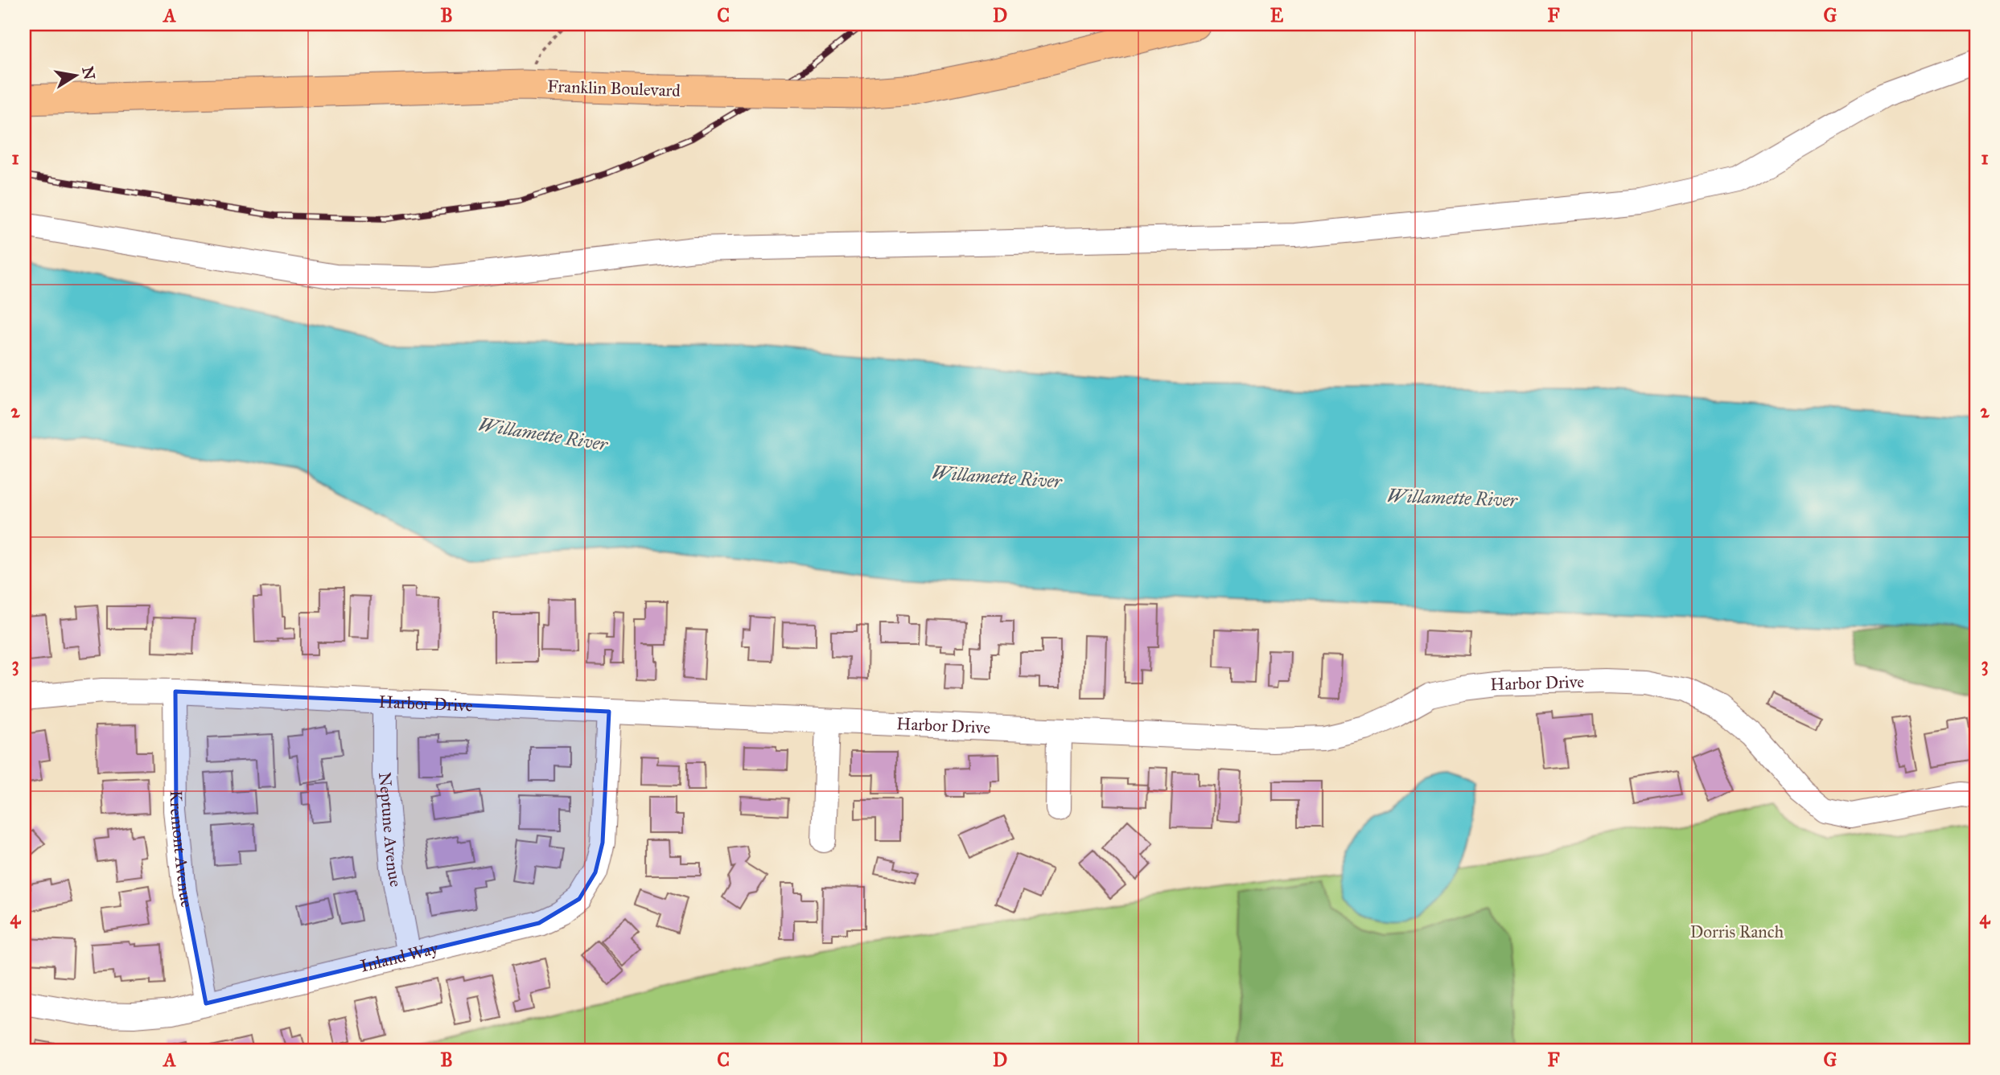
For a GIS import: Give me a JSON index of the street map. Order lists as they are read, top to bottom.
{
  "streets": {
    "main road": ["Franklin Boulevard"],
    "street": [
      "Harbor Drive",
      "Neptune Avenue",
      "Kremont Avenue",
      "Inland Way"
    ]
  },
  "crossings": [
    ["Harbor Drive", "Neptune Avenue"],
    ["Harbor Drive", "Kremont Avenue"],
    ["Harbor Drive", "Inland Way"],
    ["Neptune Avenue", "Inland Way"],
    ["Kremont Avenue", "Inland Way"]
  ],
  "water": ["Willamette River"],
  "parks": ["Dorris Ranch"],
  "north": "right",
  "grid": {
    "columns": [
      "A",
      "B",
      "C",
      "D",
      "E",
      "F",
      "G"
    ],
    "rows": [
      "1",
      "2",
      "3",
      "4"
    ]
  }
}
